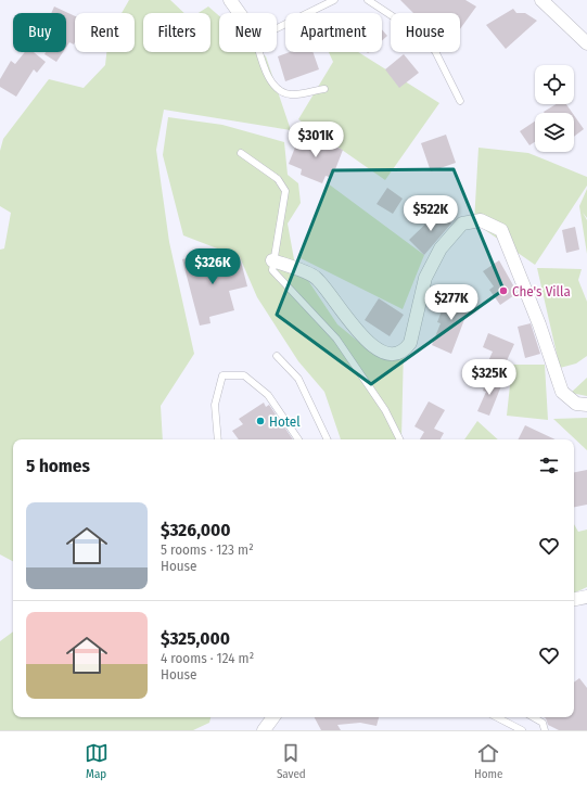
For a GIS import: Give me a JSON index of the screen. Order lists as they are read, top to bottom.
{
  "places": ["Che's Villa", "Hotel"],
  "page": {
    "chip": [
      "Buy",
      "Rent",
      "Filters",
      "New",
      "Apartment",
      "House"
    ],
    "price": [
      "$301K",
      "$522K",
      "$326K",
      "$277K",
      "$325K"
    ],
    "heading": "5 homes",
    "list": [
      {
        "name": "$326,000",
        "note": "5 rooms · 123 m² · House"
      },
      {
        "name": "$325,000",
        "note": "4 rooms · 124 m² · House"
      }
    ],
    "tabs": ["Map", "Saved", "Home"]
  }
}
